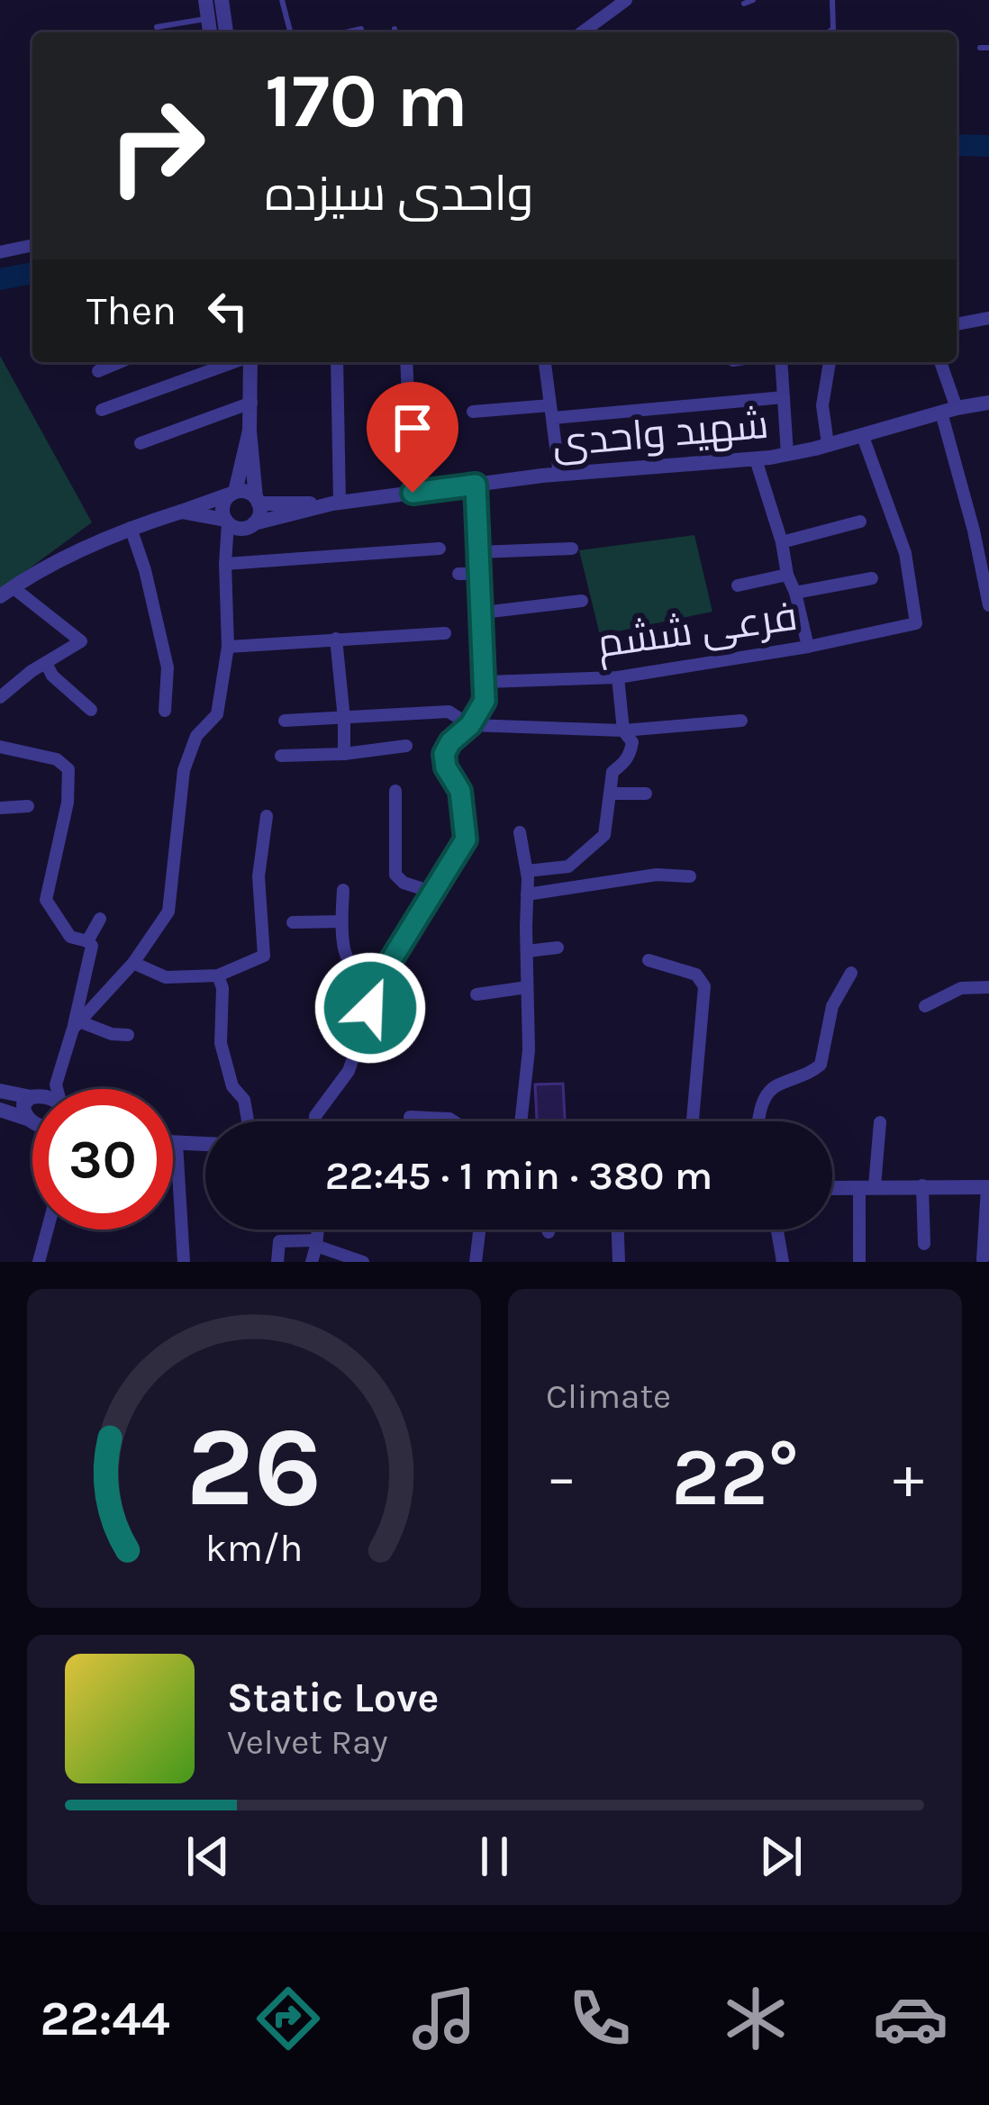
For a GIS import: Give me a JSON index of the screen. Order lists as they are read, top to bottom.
{
  "streets": {
    "street": ["شهید واحدی", "فرعی ششم"]
  },
  "crossings": [
    ["شهید واحدی", "فرعی ششم"]
  ],
  "page": {
    "turn": ["170 m", "واحدی سیزده"],
    "then": "Then",
    "limit": "30",
    "trip": "22:45 · 1 min · 380 m",
    "tile": "Climate",
    "heat": ["−", "22°", "+"],
    "song": ["Static Love", "Velvet Ray"],
    "tabs": "22:44",
    "gauge": ["26", "km/h"]
  }
}
